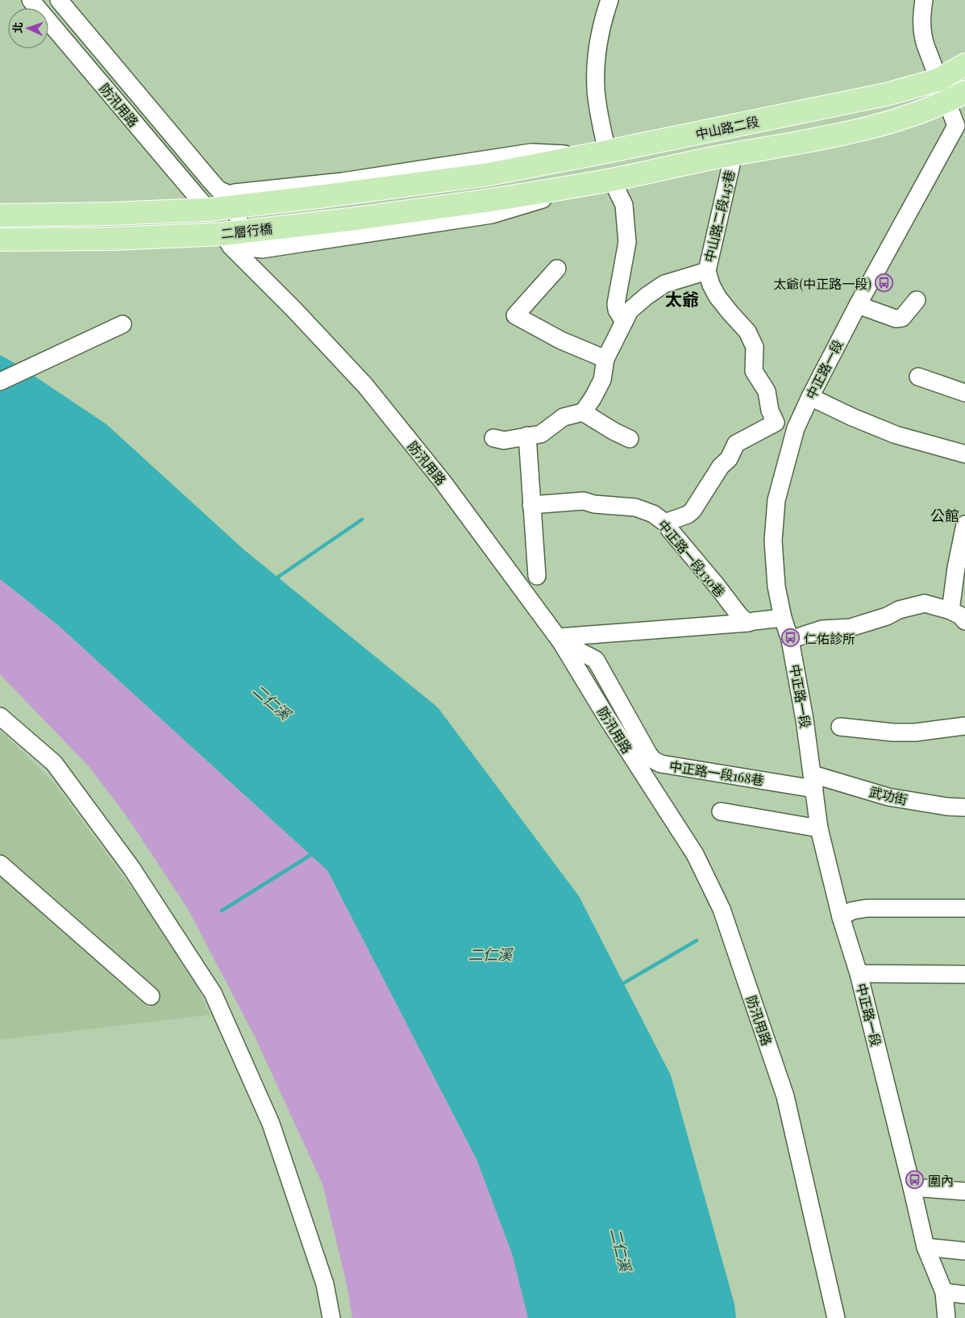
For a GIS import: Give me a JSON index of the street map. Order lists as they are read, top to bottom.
{
  "streets": {
    "main road": ["中山路二段", "二層行橋"],
    "street": [
      "防汛用路",
      "中山路二段145巷",
      "中正路一段",
      "中正路一段130巷",
      "中正路一段168巷",
      "武功街"
    ]
  },
  "crossings": [
    ["防汛用路", "二層行橋"],
    ["防汛用路", "中正路一段168巷"],
    ["中山路二段", "中山路二段145巷"],
    ["中山路二段", "二層行橋"],
    ["中山路二段", "中正路一段"],
    ["中正路一段", "中正路一段168巷"],
    ["中正路一段", "武功街"],
    ["中正路一段168巷", "武功街"]
  ],
  "districts": ["太爺", "公館"],
  "water": ["二仁溪"],
  "places": {
    "bus stop": ["太爺(中正路一段)", "仁佑診所", "圍內"]
  },
  "north": "left"
}
